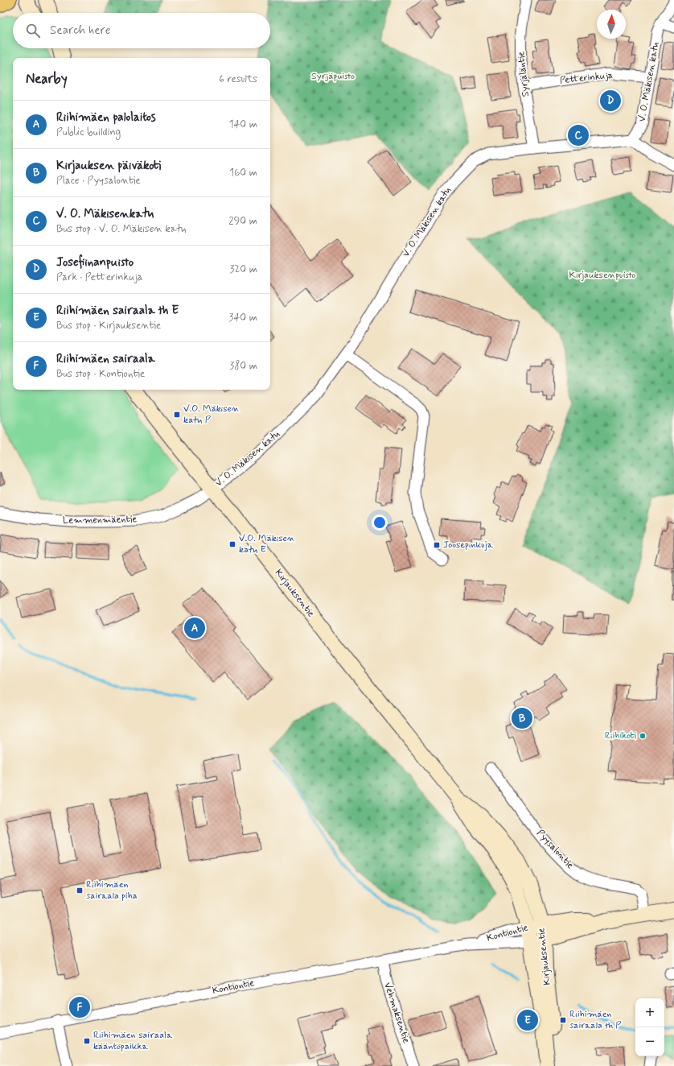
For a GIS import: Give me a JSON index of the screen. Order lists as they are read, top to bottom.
{
  "streets": {
    "street": [
      "Syrjäläntie",
      "Petterinkuja",
      "V. O. Mäkisen katu",
      "Lemmenmäentie",
      "Kirjauksentie",
      "Pyysalontie",
      "Kontiontie",
      "Vehmaksentie"
    ]
  },
  "crossings": [
    ["Syrjäläntie", "Petterinkuja"],
    ["Syrjäläntie", "V. O. Mäkisen katu"],
    ["Petterinkuja", "V. O. Mäkisen katu"],
    ["V. O. Mäkisen katu", "Lemmenmäentie"],
    ["V. O. Mäkisen katu", "Kirjauksentie"],
    ["Lemmenmäentie", "Kirjauksentie"],
    ["Kirjauksentie", "Kontiontie"],
    ["Pyysalontie", "Kontiontie"],
    ["Kontiontie", "Vehmaksentie"]
  ],
  "parks": ["Syrjäpuisto", "Kirjauksenpuisto"],
  "places": {
    "transit": [
      "V.O. Mäkisen katu P",
      "V.O. Mäkisen katu E",
      "Joosepinkuja",
      "Riihimäen sairaala piha",
      "Riihimäen sairaala th P",
      "Riihimäen sairaala kääntöpaikka"
    ],
    "other": ["Riihikoti"]
  },
  "north": "top",
  "page": {
    "search": "Search here",
    "heading": ["Nearby", "6 results"],
    "pins": [
      "D",
      "C",
      "A",
      "B",
      "F",
      "E"
    ],
    "list": [
      {
        "mark": "A",
        "name": "Riihimäen palolaitos",
        "note": "Public building",
        "value": "140 m"
      },
      {
        "mark": "B",
        "name": "Kirjauksen päiväkoti",
        "note": "Place · Pyysalontie",
        "value": "160 m"
      },
      {
        "mark": "C",
        "name": "V. O. Mäkisenkatu",
        "note": "Bus stop · V. O. Mäkisen katu",
        "value": "290 m"
      },
      {
        "mark": "D",
        "name": "Josefiinanpuisto",
        "note": "Park · Petterinkuja",
        "value": "320 m"
      },
      {
        "mark": "E",
        "name": "Riihimäen sairaala th E",
        "note": "Bus stop · Kirjauksentie",
        "value": "340 m"
      },
      {
        "mark": "F",
        "name": "Riihimäen sairaala",
        "note": "Bus stop · Kontiontie",
        "value": "380 m"
      }
    ],
    "map_buttons": ["+", "−"]
  }
}
